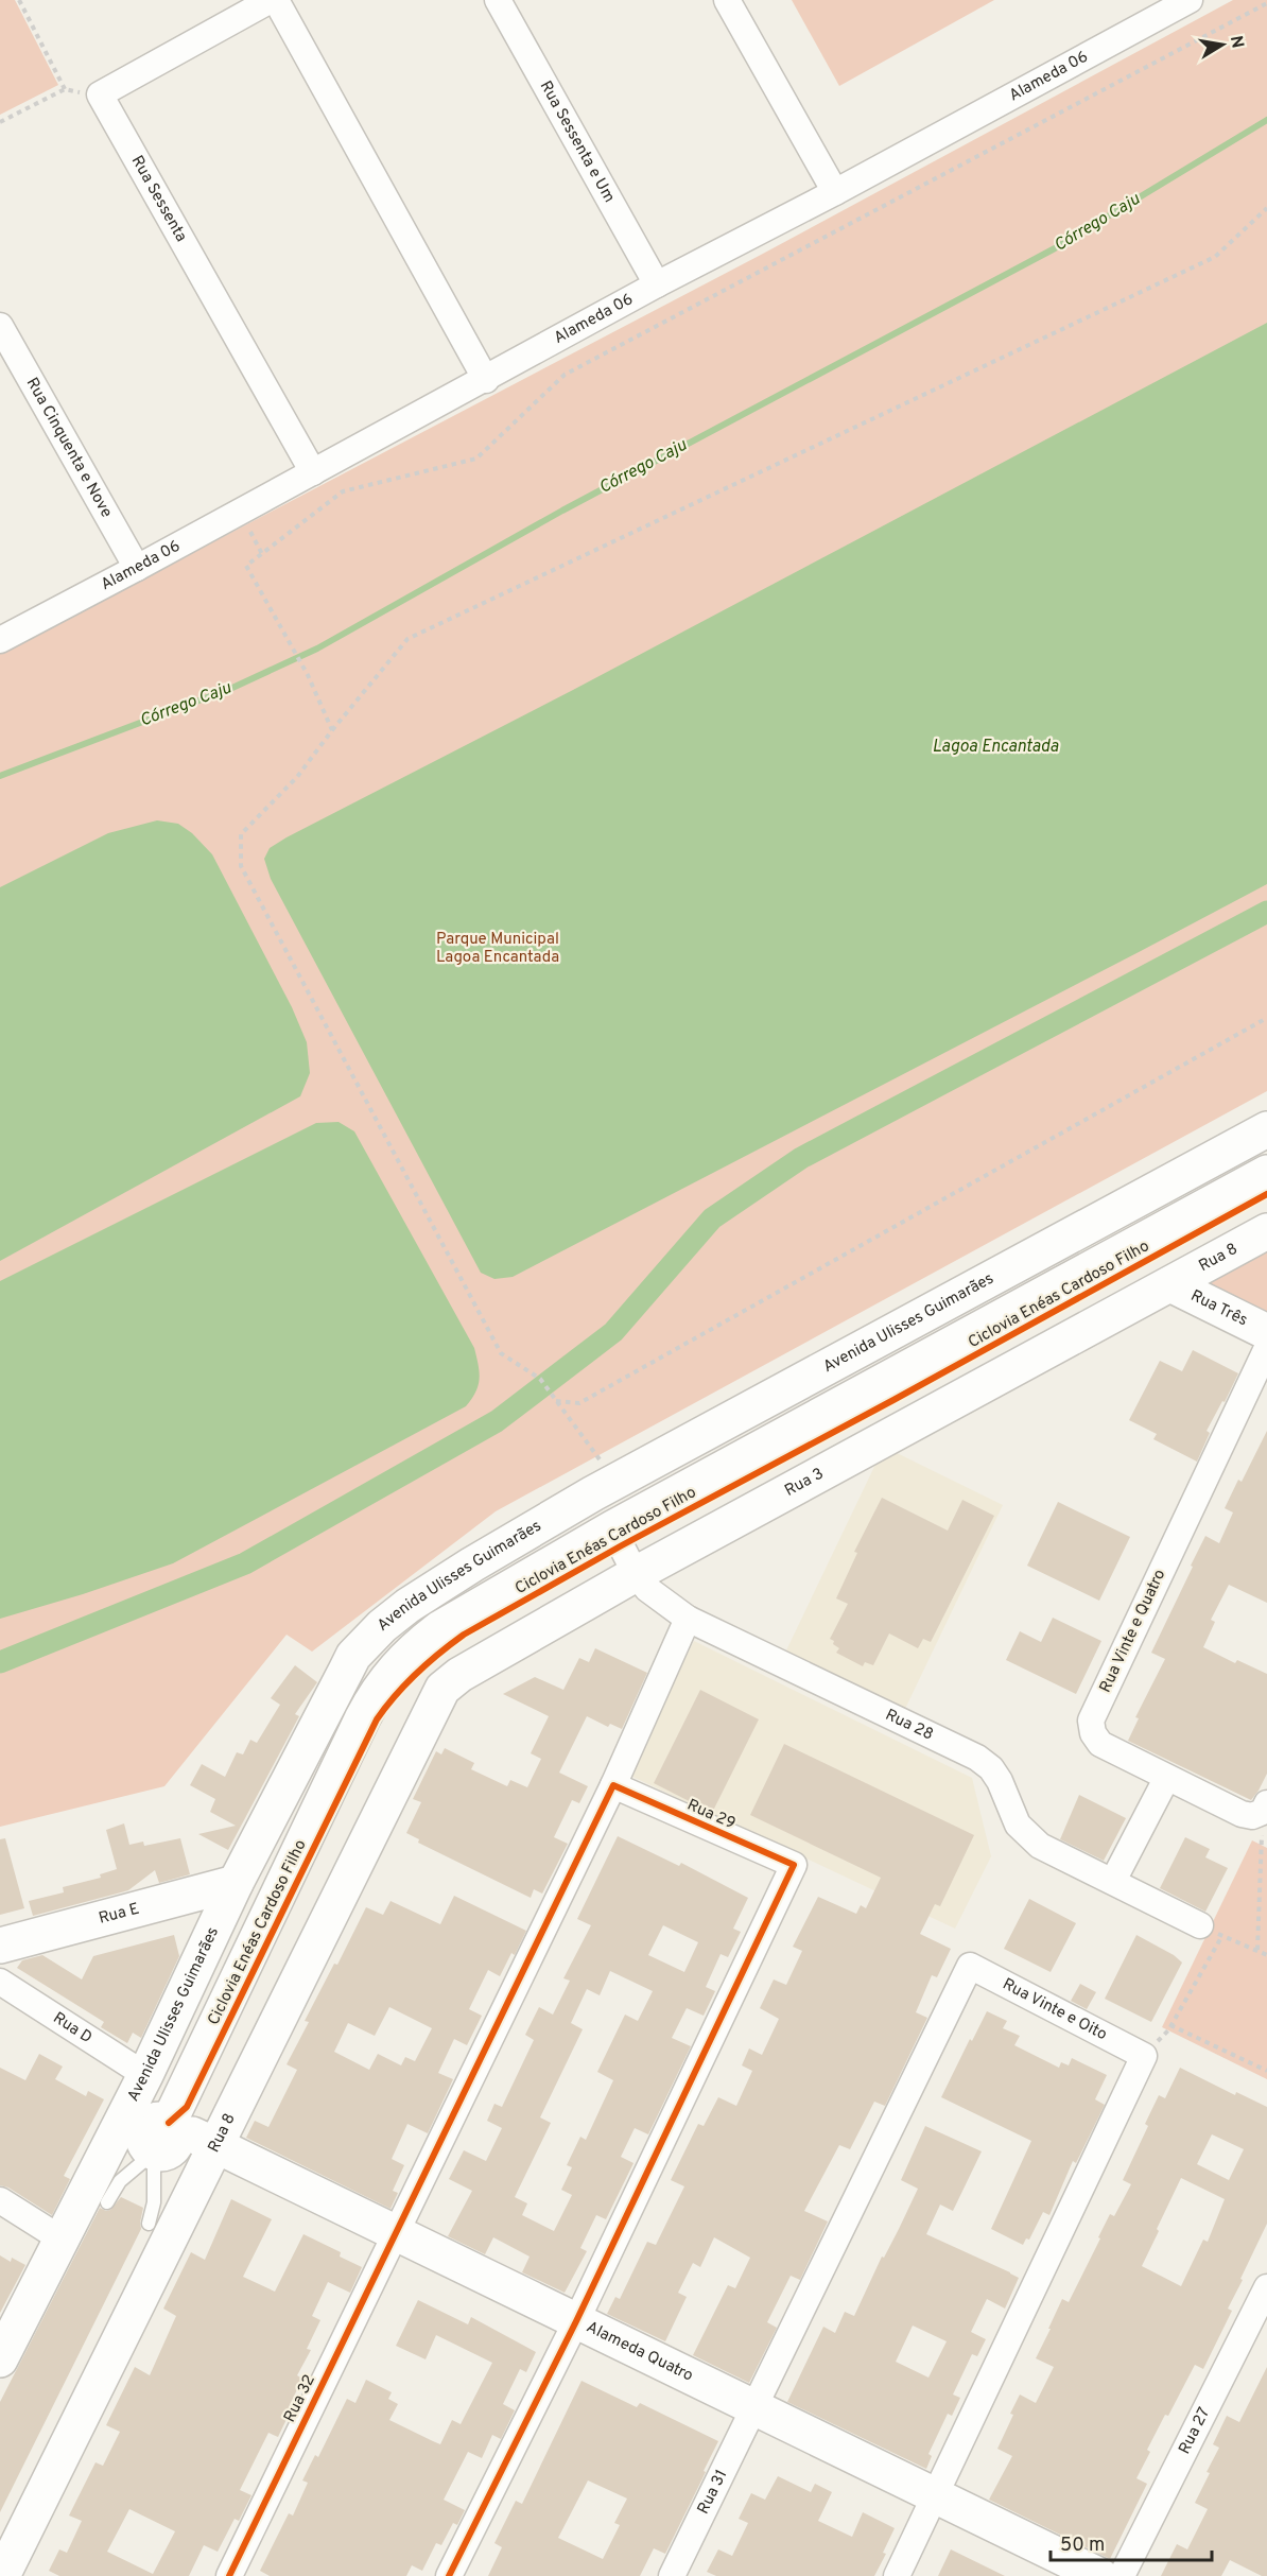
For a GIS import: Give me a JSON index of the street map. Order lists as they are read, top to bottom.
{
  "streets": {
    "main road": [
      "Rua 8",
      "Rua Três",
      "Avenida Ulisses Guimarães",
      "Rua 3",
      "Rua E",
      "Alameda Quatro"
    ],
    "street": [
      "Alameda 06",
      "Rua Sessenta e Um",
      "Rua Sessenta",
      "Rua Cinquenta e Nove",
      "Rua Vinte e Quatro",
      "Rua 28",
      "Rua 29",
      "Rua Vinte e Oito",
      "Rua D",
      "Rua 32",
      "Rua 27",
      "Rua 31"
    ],
    "cycle path": ["Ciclovia Enéas Cardoso Filho"]
  },
  "crossings": [
    ["Alameda 06", "Rua Sessenta e Um"],
    ["Alameda 06", "Rua Sessenta"],
    ["Alameda 06", "Rua Cinquenta e Nove"],
    ["Rua 8", "Rua Três"],
    ["Rua 8", "Rua 3"],
    ["Rua 8", "Alameda Quatro"],
    ["Rua Três", "Rua 3"],
    ["Avenida Ulisses Guimarães", "Rua 28"],
    ["Avenida Ulisses Guimarães", "Rua E"],
    ["Avenida Ulisses Guimarães", "Rua D"],
    ["Avenida Ulisses Guimarães", "Alameda Quatro"],
    ["Rua 3", "Rua 28"],
    ["Rua 29", "Alameda Quatro"],
    ["Rua Vinte e Oito", "Alameda Quatro"],
    ["Rua Vinte e Oito", "Rua 31"],
    ["Alameda Quatro", "Rua 32"],
    ["Alameda Quatro", "Rua 31"]
  ],
  "water": ["Córrego Caju", "Lagoa Encantada"],
  "parks": ["Parque Municipal Lagoa Encantada"],
  "scale_bar": "50 m",
  "north": "right"
}
